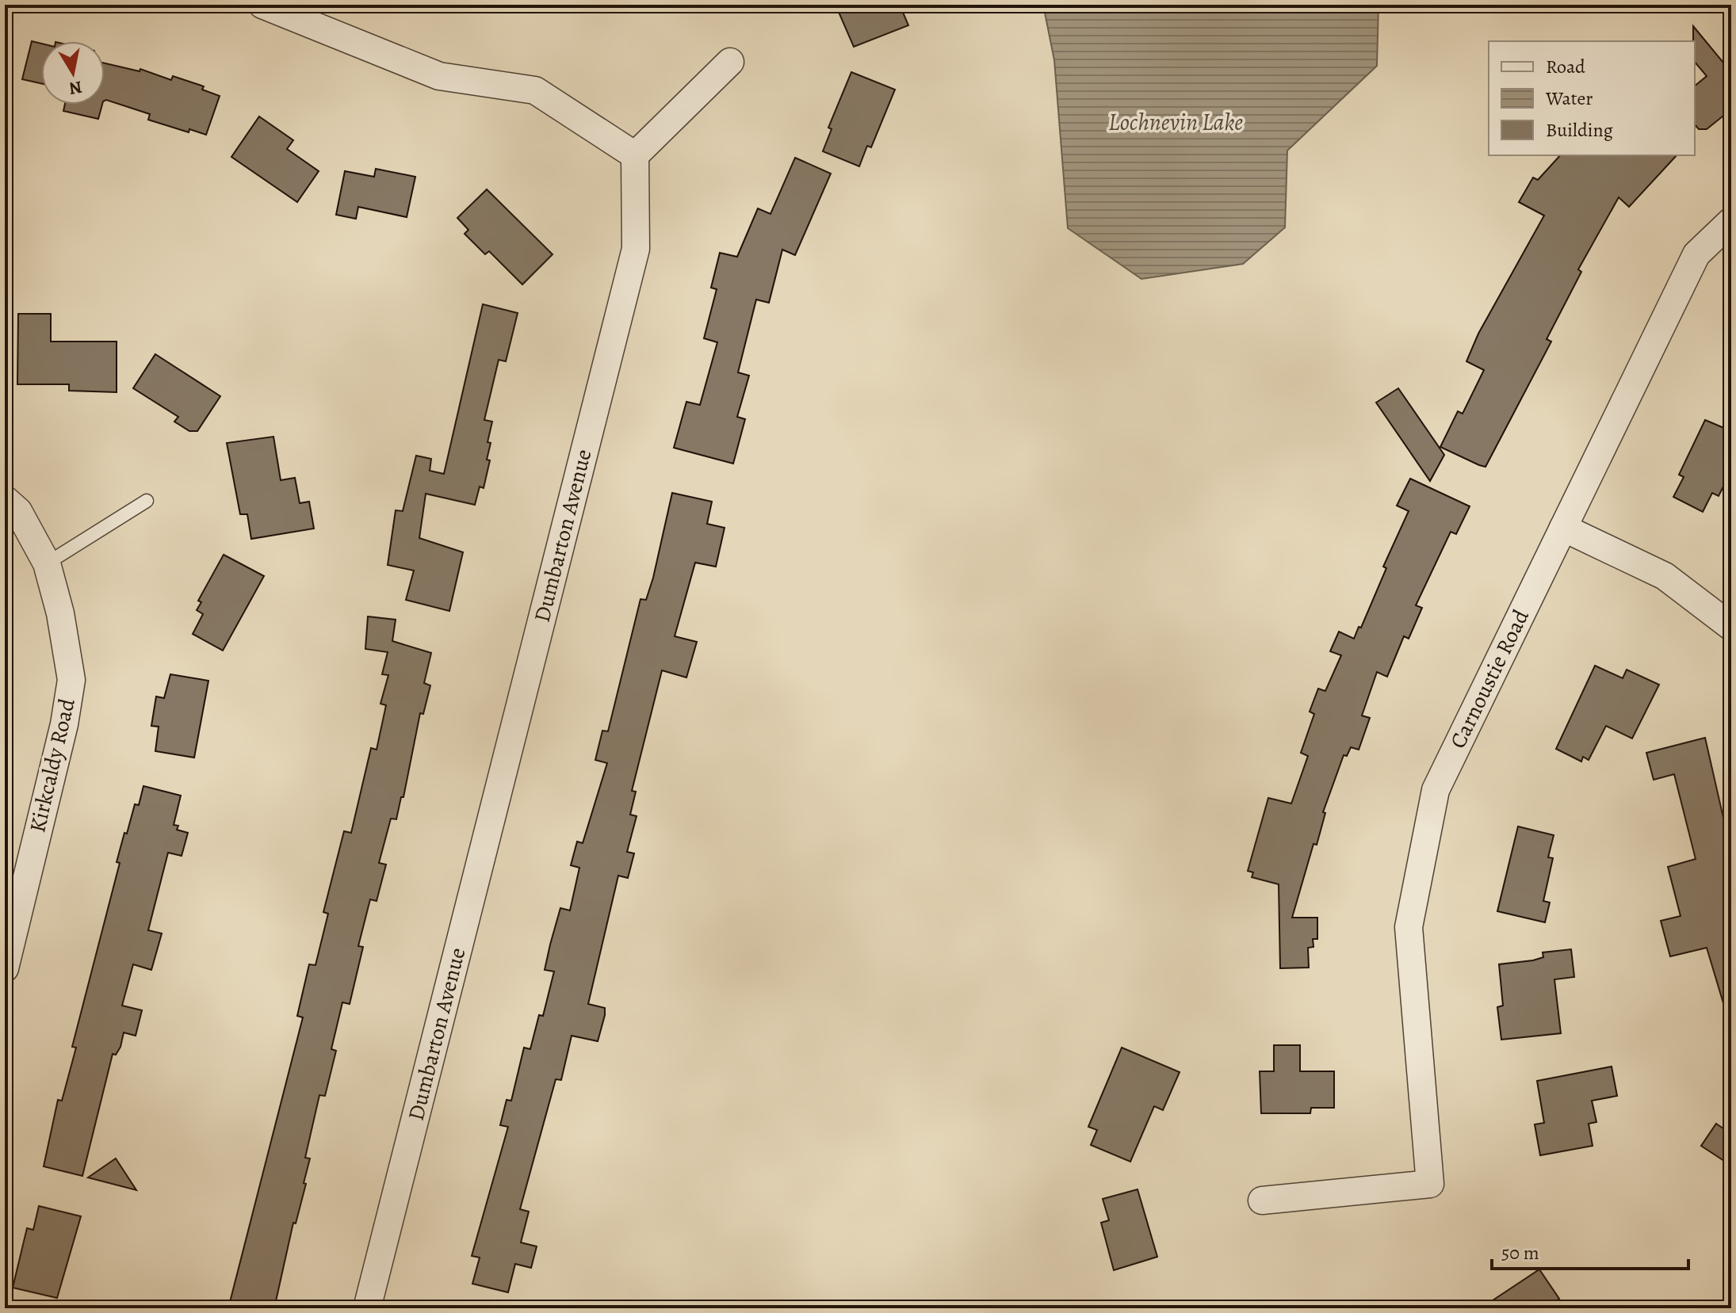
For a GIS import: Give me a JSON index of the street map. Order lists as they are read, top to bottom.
{
  "streets": {
    "street": ["Dumbarton Avenue", "Carnoustie Road", "Kirkcaldy Road"]
  },
  "water": ["Lochnevin Lake"],
  "legend": ["Road", "Water", "Building"],
  "scale_bar": "50 m",
  "north": "bottom"
}
